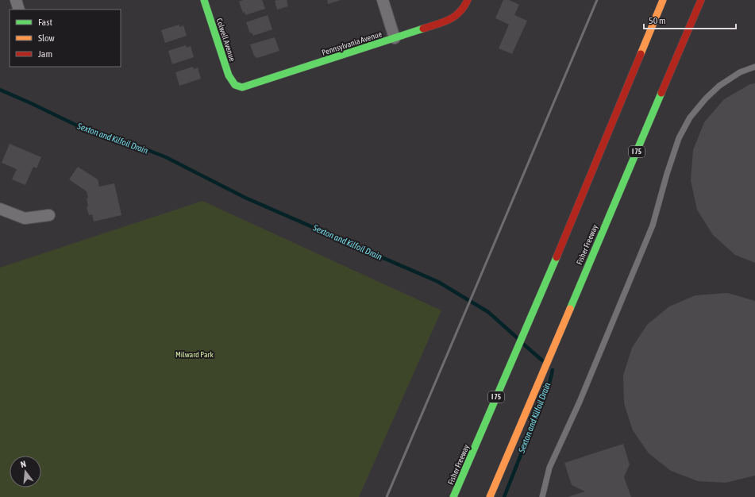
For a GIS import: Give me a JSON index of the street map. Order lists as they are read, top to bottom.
{
  "streets": {
    "main road": [
      "Colwell Avenue",
      "Pennsylvania Avenue",
      "I 75",
      "Fisher Freeway"
    ]
  },
  "crossings": [
    ["Colwell Avenue", "Pennsylvania Avenue"]
  ],
  "water": ["Sexton and Kilfoil Drain"],
  "parks": ["Milward Park"],
  "legend": ["Fast", "Slow", "Jam"],
  "scale_bar": "50 m",
  "north": "top"
}
